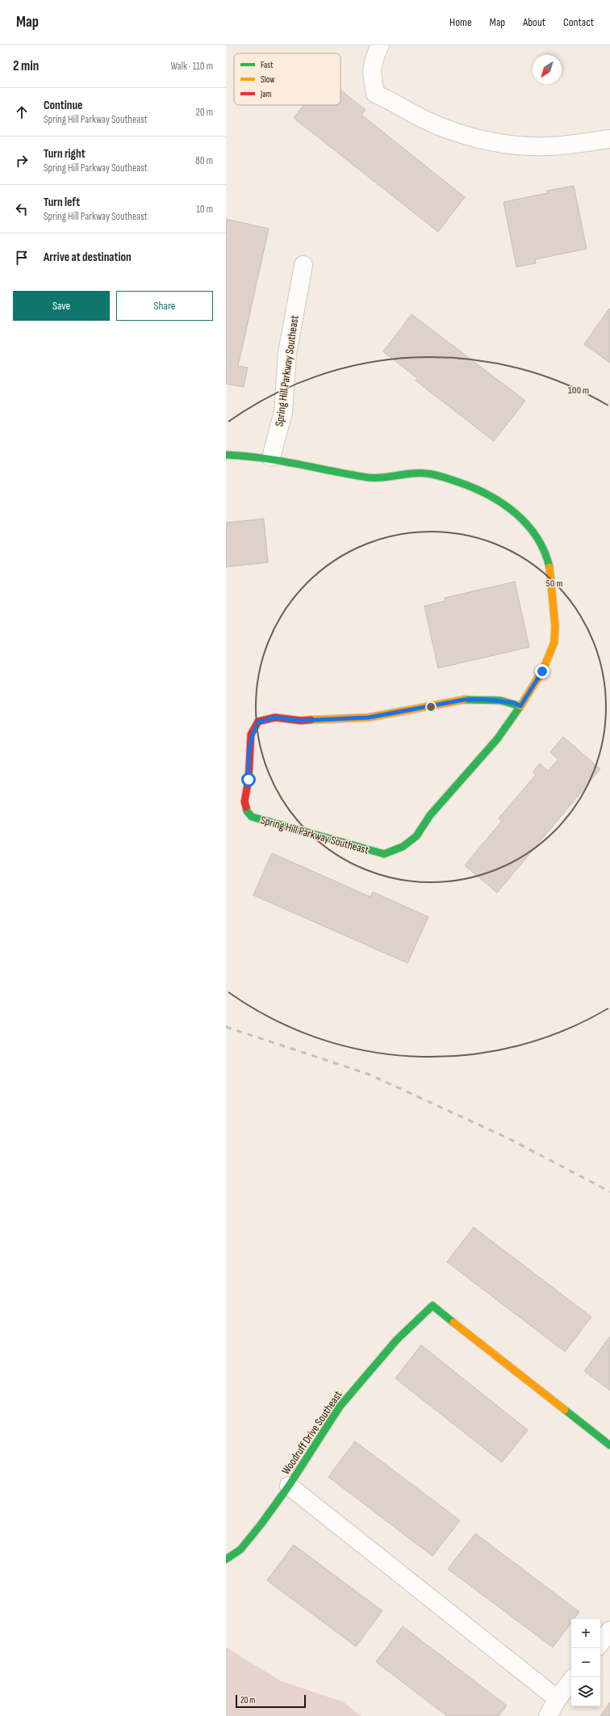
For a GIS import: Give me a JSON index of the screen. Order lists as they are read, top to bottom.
{
  "streets": {
    "street": ["Spring Hill Parkway Southeast", "Woodruff Drive Southeast"]
  },
  "legend": ["Fast", "Slow", "Jam"],
  "scale_bar": "20 m",
  "north": "bottom left",
  "page": {
    "header": "Map",
    "nav": [
      "Home",
      "Map",
      "About",
      "Contact"
    ],
    "heading": ["2 min", "Walk · 110 m"],
    "list": [
      ["Continue", "Spring Hill Parkway Southeast", "20 m"],
      ["Turn right", "Spring Hill Parkway Southeast", "80 m"],
      ["Turn left", "Spring Hill Parkway Southeast", "10 m"],
      "Arrive at destination"
    ],
    "buttons": ["Save", "Share"],
    "map_buttons": ["+", "−"],
    "scale": "20 m"
  },
  "rings": ["100 m", "50 m"]
}
